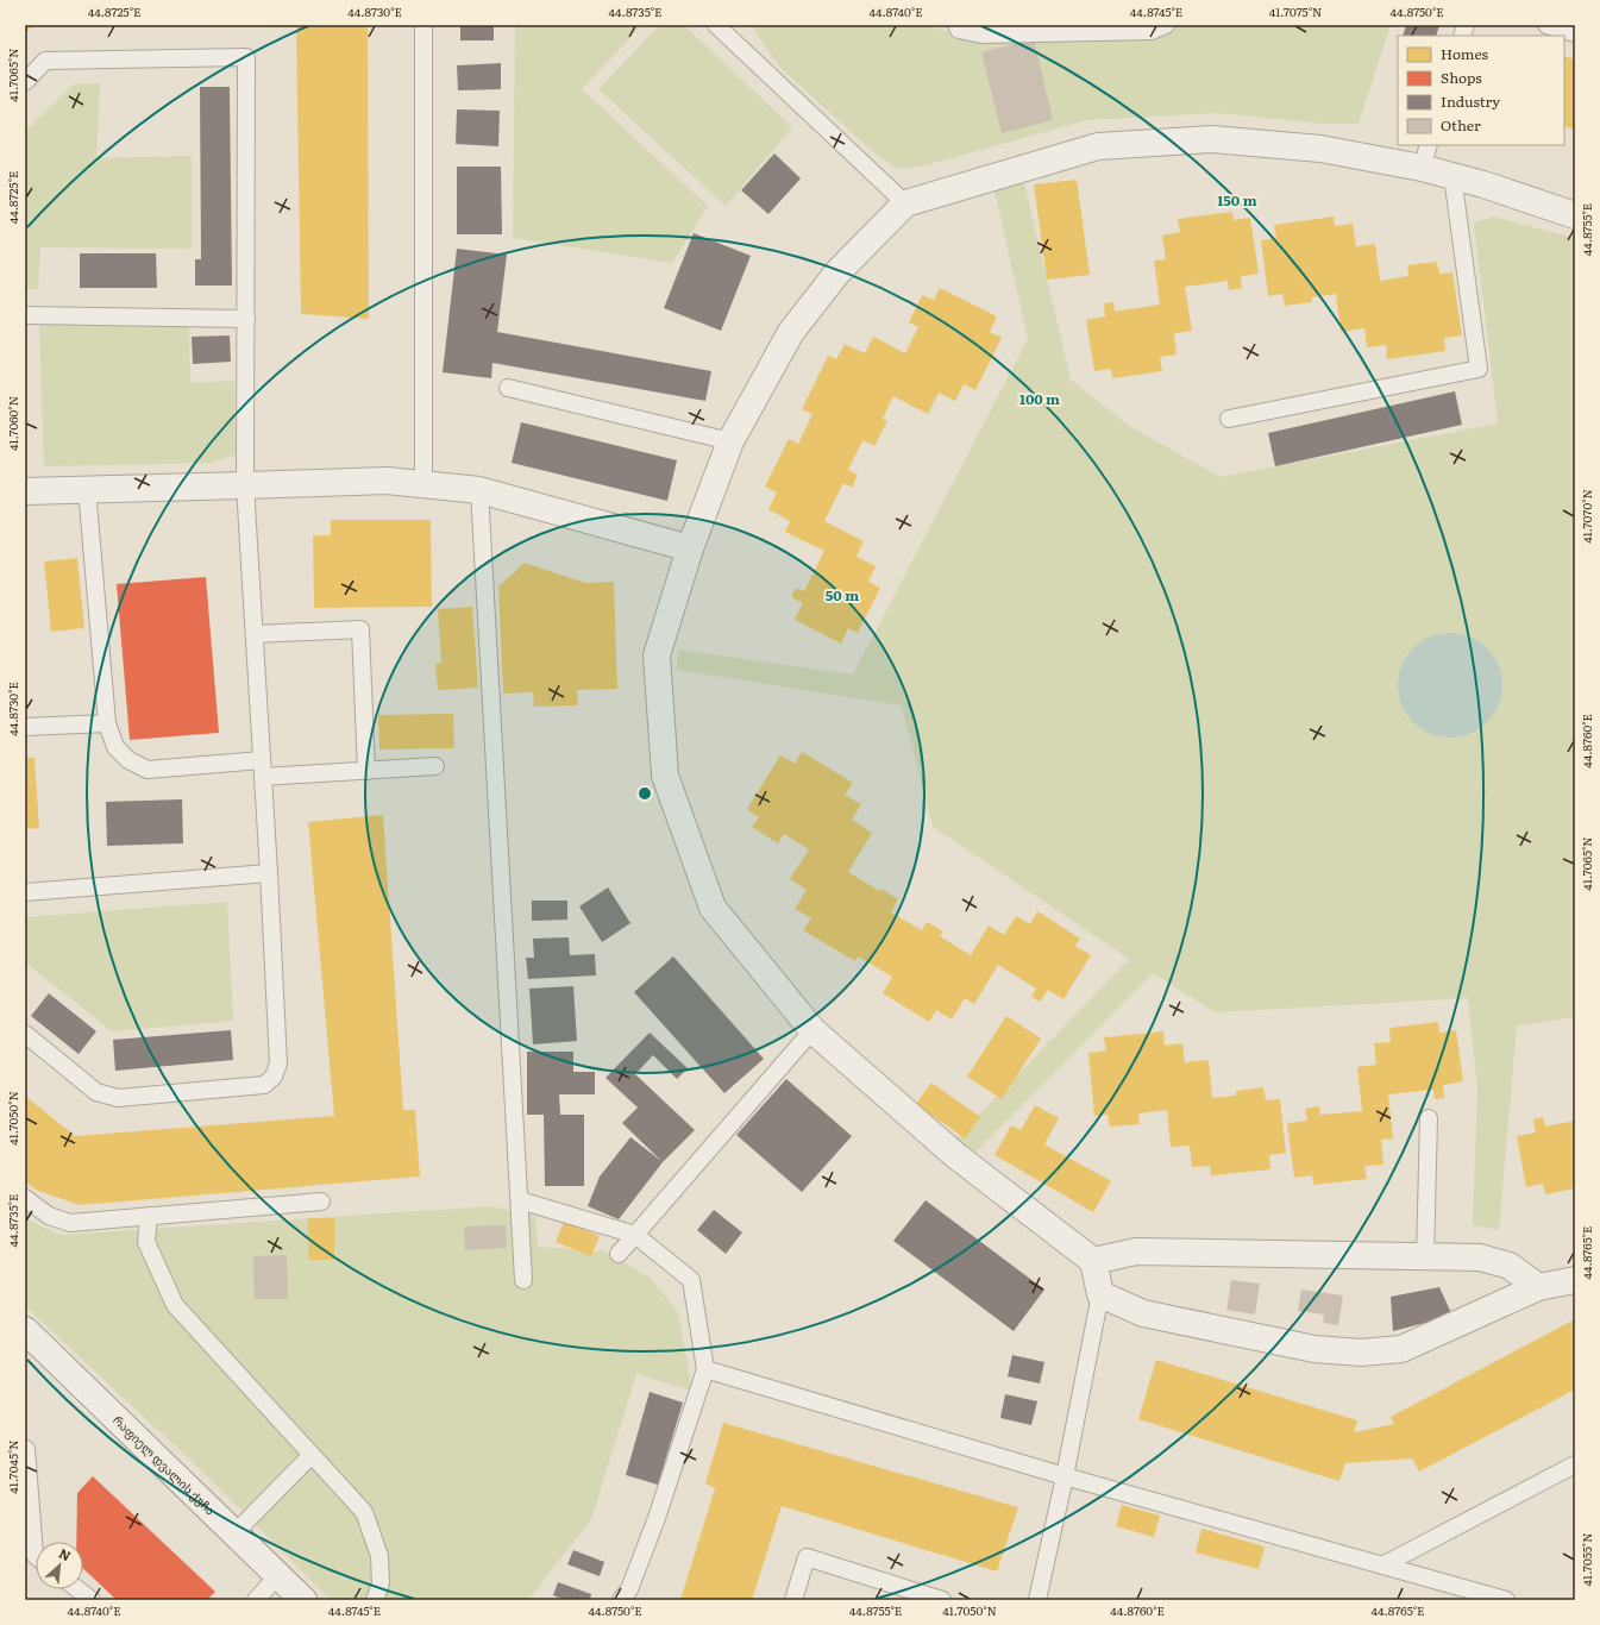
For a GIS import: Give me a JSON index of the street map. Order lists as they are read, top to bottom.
{
  "streets": {
    "street": ["რაფიელ დვალის ქუჩა"]
  },
  "legend": [
    "Homes",
    "Shops",
    "Industry",
    "Other"
  ],
  "north": "top right",
  "coordinates": [
    "44.8725°E",
    "44.8730°E",
    "44.8735°E",
    "44.8740°E",
    "44.8745°E",
    "41.7075°N",
    "44.8750°E",
    "41.7065°N",
    "44.8755°E",
    "41.7060°N",
    "41.7070°N",
    "44.8760°E",
    "41.7050°N",
    "44.8765°E",
    "41.7045°N",
    "41.7055°N"
  ],
  "rings": ["150 m", "100 m", "50 m"]
}
